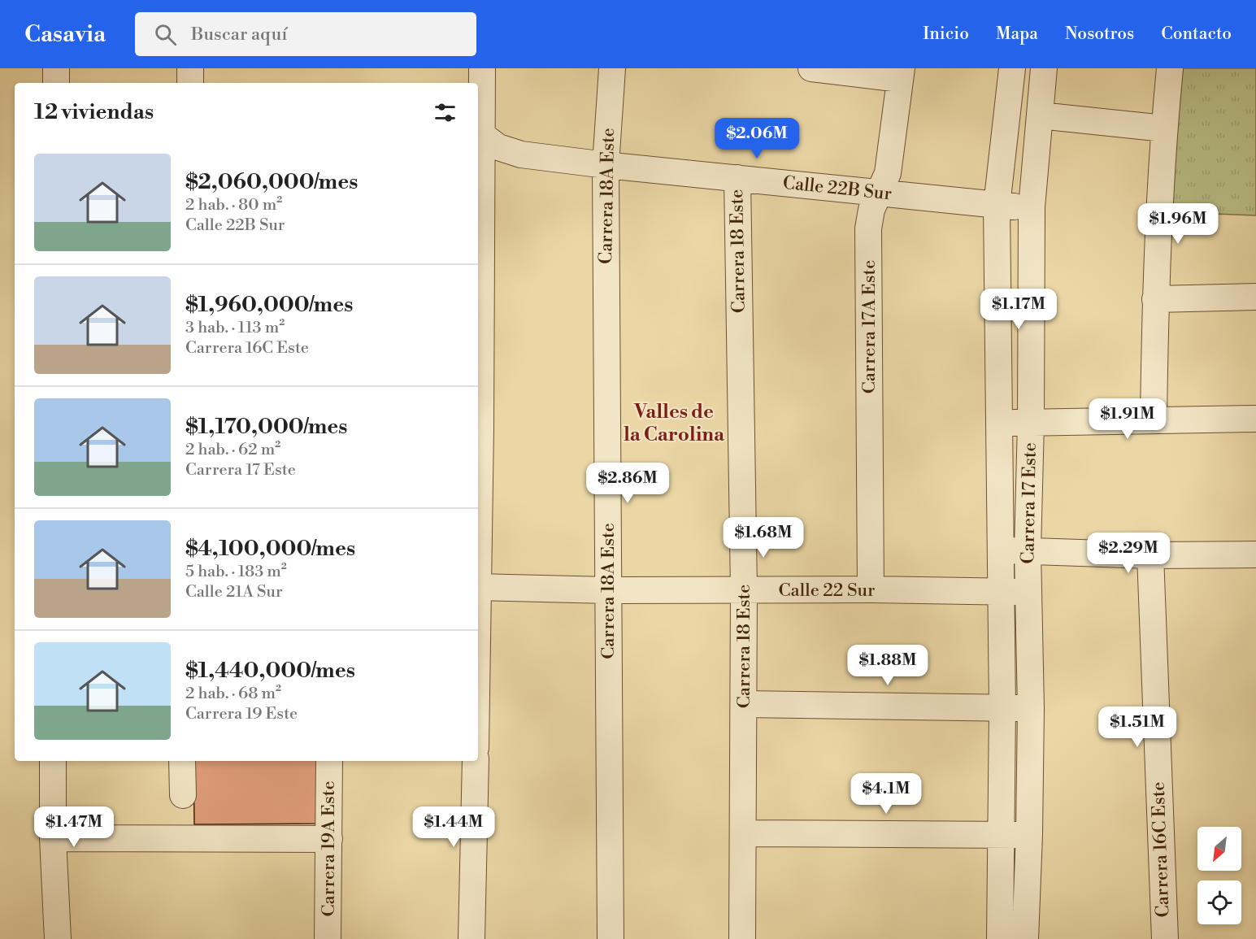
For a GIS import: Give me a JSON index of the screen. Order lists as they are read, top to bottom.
{
  "streets": {
    "street": [
      "Calle 22B Sur",
      "Carrera 18A Este",
      "Carrera 18 Este",
      "Carrera 17A Este",
      "Carrera 17 Este",
      "Calle 22 Sur",
      "Carrera 19A Este",
      "Carrera 16C Este"
    ]
  },
  "crossings": [
    ["Calle 22B Sur", "Carrera 18A Este"],
    ["Calle 22B Sur", "Carrera 18 Este"],
    ["Calle 22B Sur", "Carrera 17A Este"],
    ["Calle 22B Sur", "Carrera 17 Este"],
    ["Carrera 18A Este", "Calle 22 Sur"],
    ["Carrera 18 Este", "Calle 22 Sur"],
    ["Carrera 17A Este", "Calle 22 Sur"],
    ["Carrera 17 Este", "Calle 22 Sur"]
  ],
  "districts": ["Valles de la Carolina"],
  "north": "bottom left",
  "page": {
    "header": "Casavia",
    "search": "Buscar aquí",
    "nav": [
      "Inicio",
      "Mapa",
      "Nosotros",
      "Contacto"
    ],
    "heading": "12 viviendas",
    "price": [
      "$2.06M",
      "$1.96M",
      "$1.17M",
      "$1.91M",
      "$2.86M",
      "$1.68M",
      "$2.29M",
      "$1.88M",
      "$1.51M",
      "$4.1M",
      "$1.47M",
      "$1.44M"
    ],
    "list": [
      {
        "name": "$2,060,000/mes",
        "note": "2 hab. · 80 m² · Calle 22B Sur"
      },
      {
        "name": "$1,960,000/mes",
        "note": "3 hab. · 113 m² · Carrera 16C Este"
      },
      {
        "name": "$1,170,000/mes",
        "note": "2 hab. · 62 m² · Carrera 17 Este"
      },
      {
        "name": "$4,100,000/mes",
        "note": "5 hab. · 183 m² · Calle 21A Sur"
      },
      {
        "name": "$1,440,000/mes",
        "note": "2 hab. · 68 m² · Carrera 19 Este"
      }
    ]
  }
}
